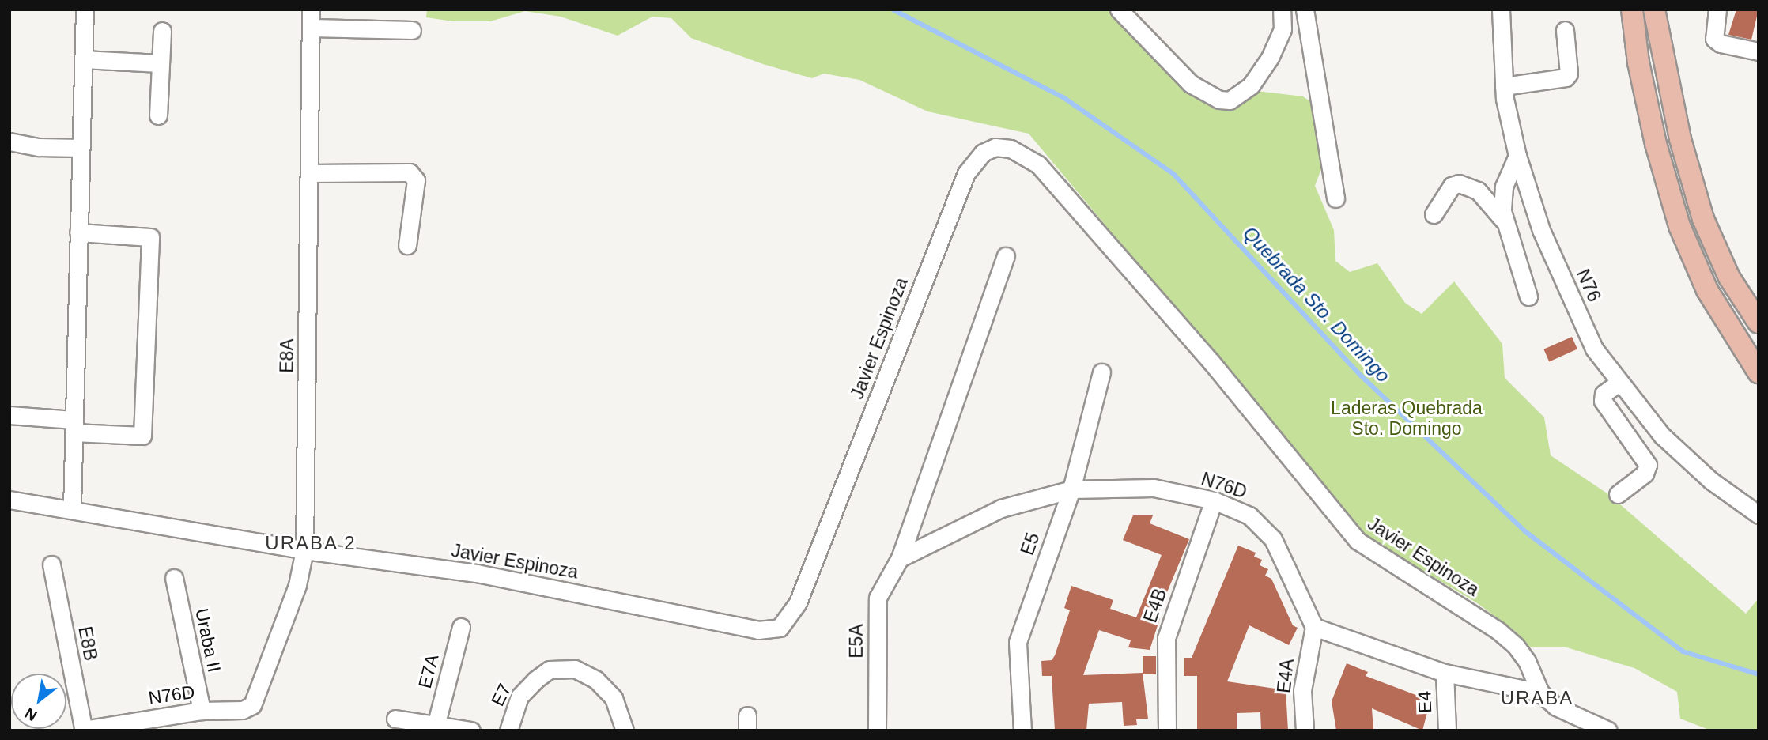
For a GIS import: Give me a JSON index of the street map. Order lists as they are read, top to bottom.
{
  "streets": {
    "street": [
      "N76",
      "Javier Espinoza",
      "E8A",
      "N76D",
      "E5",
      "E4B",
      "Uraba II",
      "E5A",
      "E8B",
      "E7A",
      "E4A",
      "E7",
      "E4"
    ]
  },
  "crossings": [
    ["Javier Espinoza", "E8A"],
    ["E8A", "N76D"],
    ["N76D", "E5"],
    ["N76D", "E4B"],
    ["N76D", "Uraba II"],
    ["N76D", "E5A"],
    ["N76D", "E8B"],
    ["N76D", "E4A"]
  ],
  "districts": ["URABA 2", "URABA"],
  "water": ["Quebrada Sto. Domingo"],
  "parks": ["Laderas Quebrada Sto. Domingo"],
  "north": "bottom left"
}
